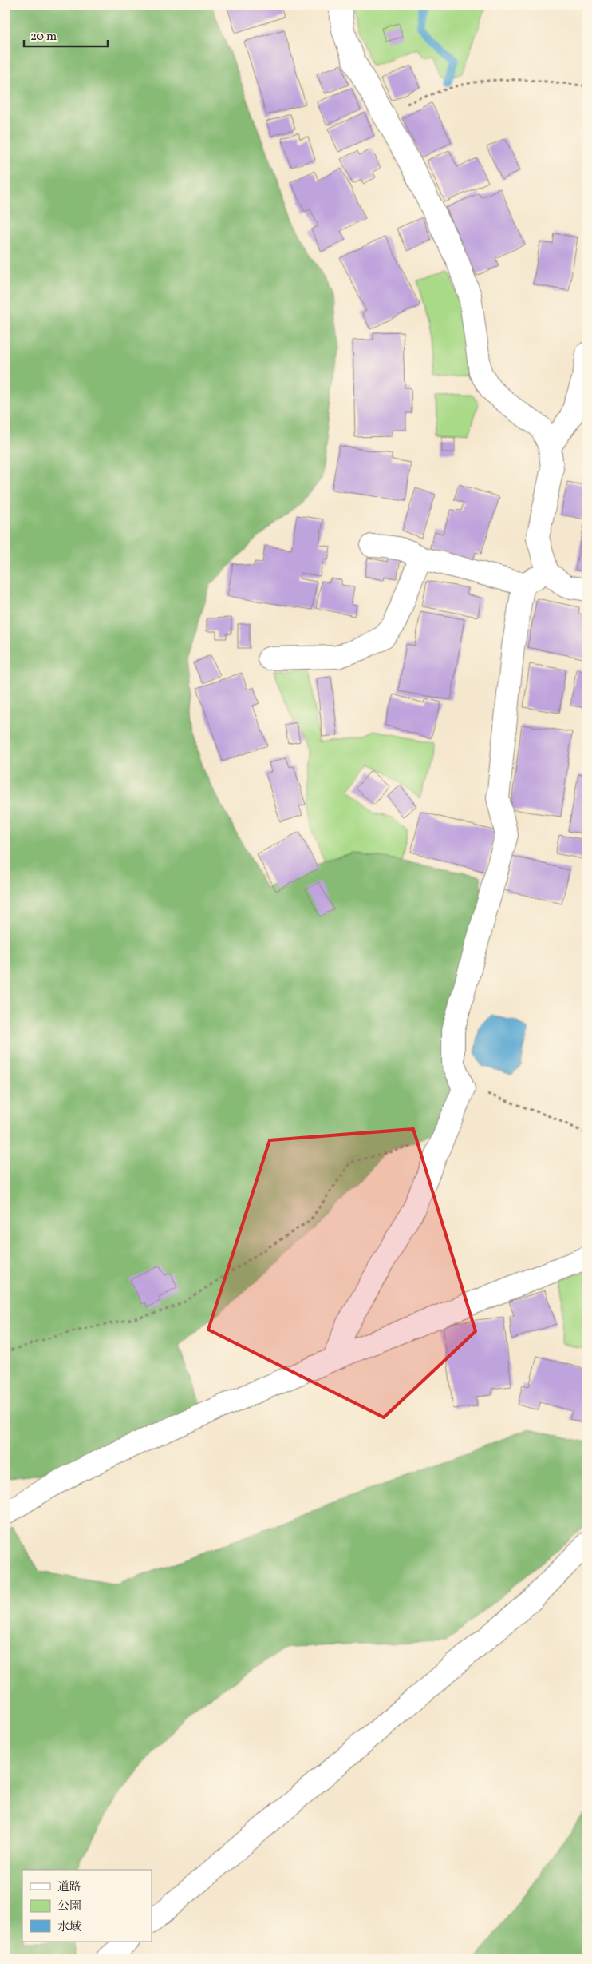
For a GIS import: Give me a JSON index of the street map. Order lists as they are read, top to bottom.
{
  "legend": ["道路", "公園", "水域"],
  "scale_bar": "20 m"
}
